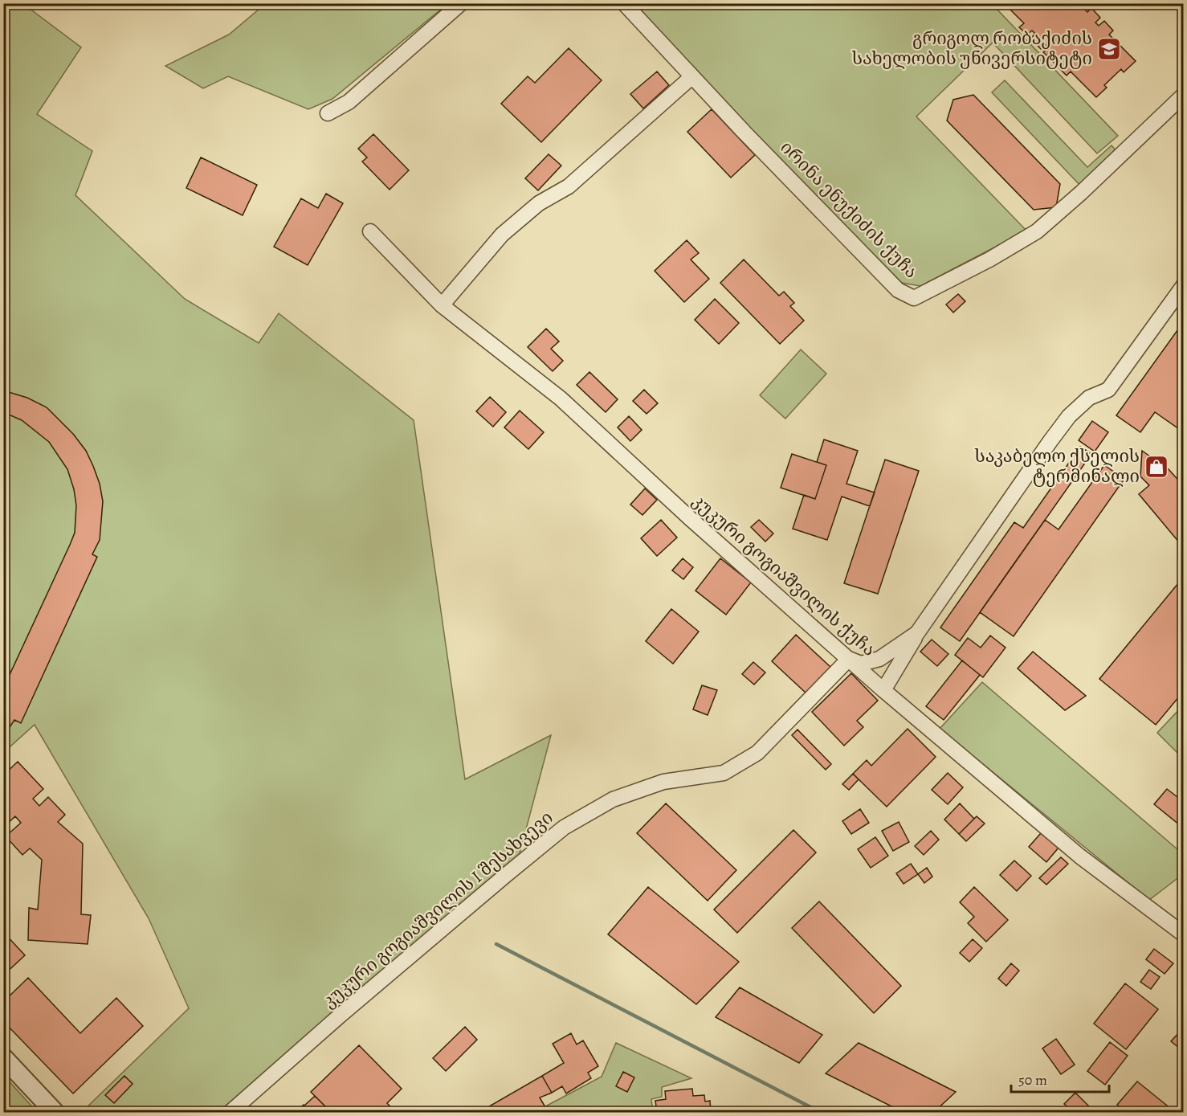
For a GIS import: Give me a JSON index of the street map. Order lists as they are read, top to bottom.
{
  "streets": {
    "street": ["ირინა ენუქიძის ქუჩა", "კუკური გოგიაშვილის ქუჩა", "კუკური გოგიაშვილის I შესახვევი"]
  },
  "crossings": [
    ["კუკური გოგიაშვილის ქუჩა", "კუკური გოგიაშვილის I შესახვევი"]
  ],
  "places": {
    "school or university": ["გრიგოლ რობაქიძის სახელობის უნივერსიტეტი"],
    "shop": ["საკაბელო ქსელის ტერმინალი"]
  },
  "scale_bar": "50 m"
}
